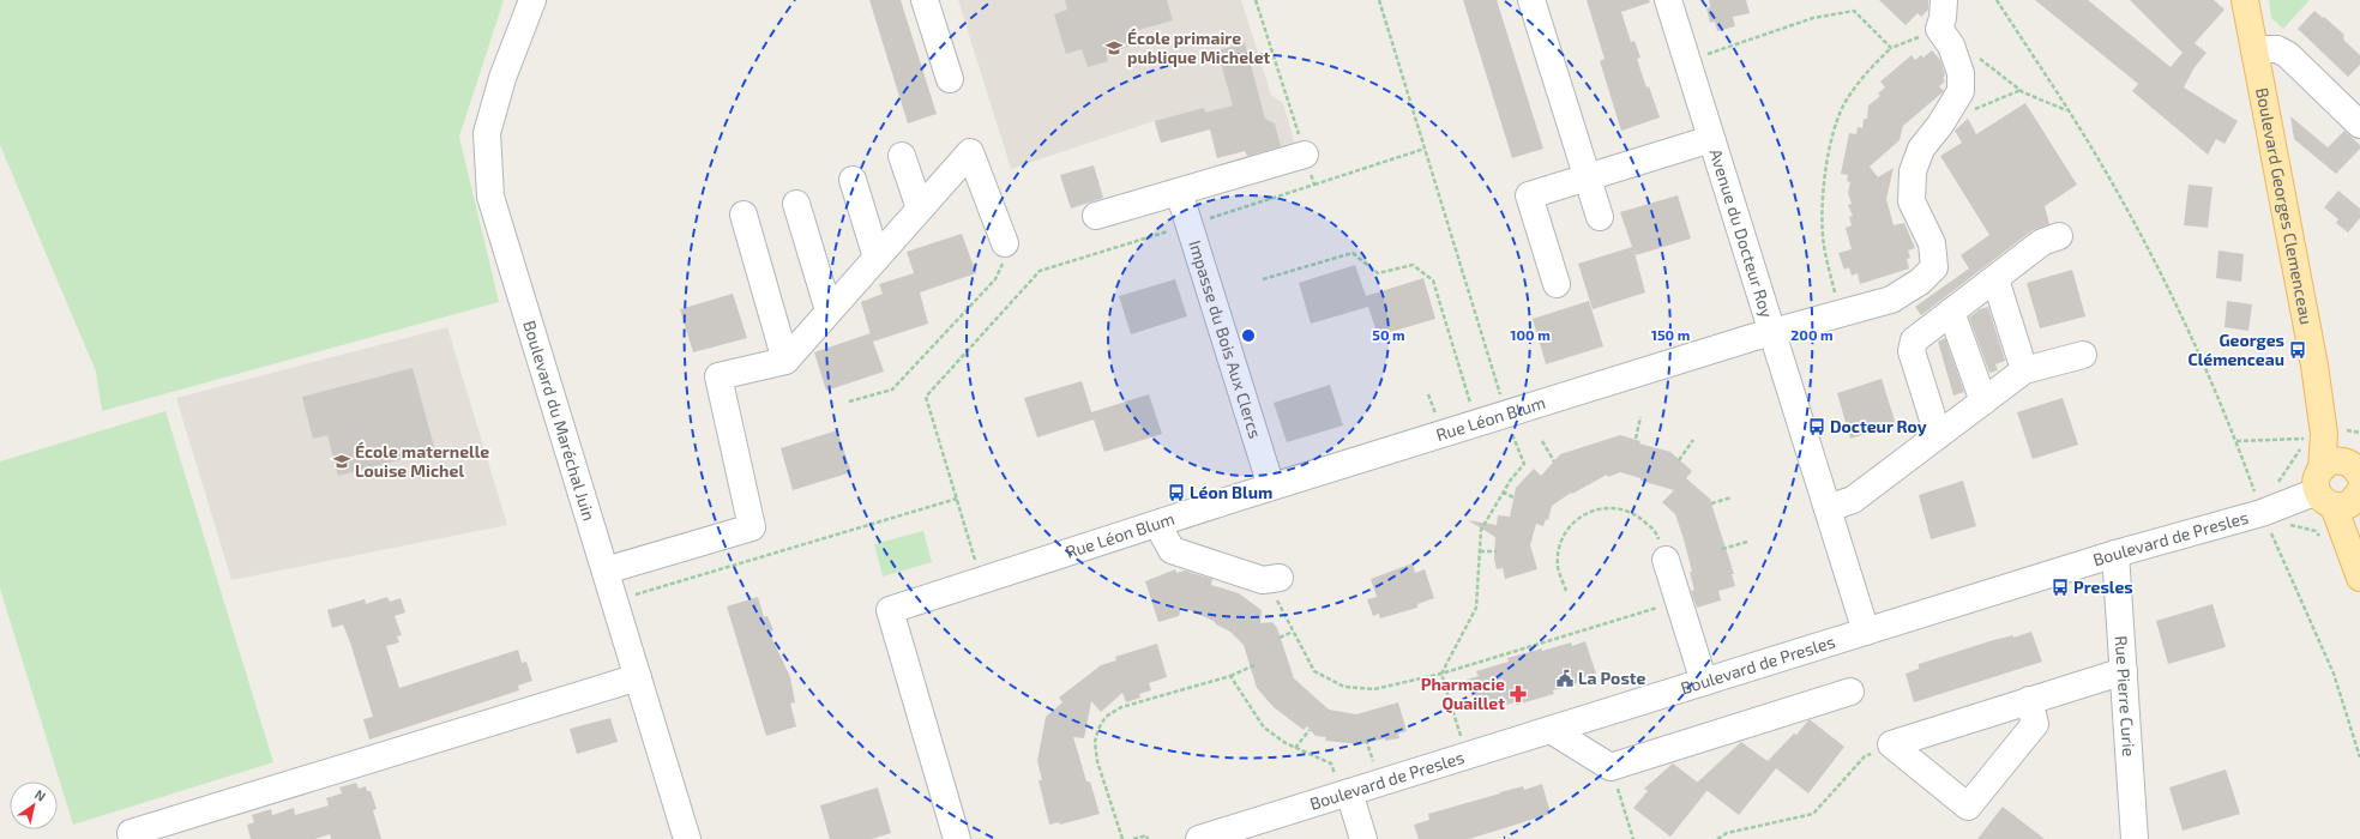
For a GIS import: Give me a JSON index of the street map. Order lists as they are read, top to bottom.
{
  "streets": {
    "main road": ["Boulevard Georges Clemenceau"],
    "street": [
      "Avenue du Docteur Roy",
      "Impasse du Bois Aux Clercs",
      "Boulevard du Maréchal Juin",
      "Rue Léon Blum",
      "Boulevard de Presles",
      "Rue Pierre Curie"
    ]
  },
  "crossings": [
    ["Avenue du Docteur Roy", "Rue Léon Blum"],
    ["Avenue du Docteur Roy", "Boulevard de Presles"],
    ["Impasse du Bois Aux Clercs", "Rue Léon Blum"],
    ["Boulevard de Presles", "Rue Pierre Curie"]
  ],
  "places": {
    "school or university": ["École primaire publique Michelet", "École maternelle Louise Michel"],
    "bus stop": [
      "Georges Clémenceau",
      "Docteur Roy",
      "Léon Blum",
      "Presles"
    ],
    "public building": ["La Poste"],
    "pharmacy": ["Pharmacie Quaillet"]
  },
  "north": "top right",
  "rings": [
    "50 m",
    "100 m",
    "150 m",
    "200 m"
  ]
}
